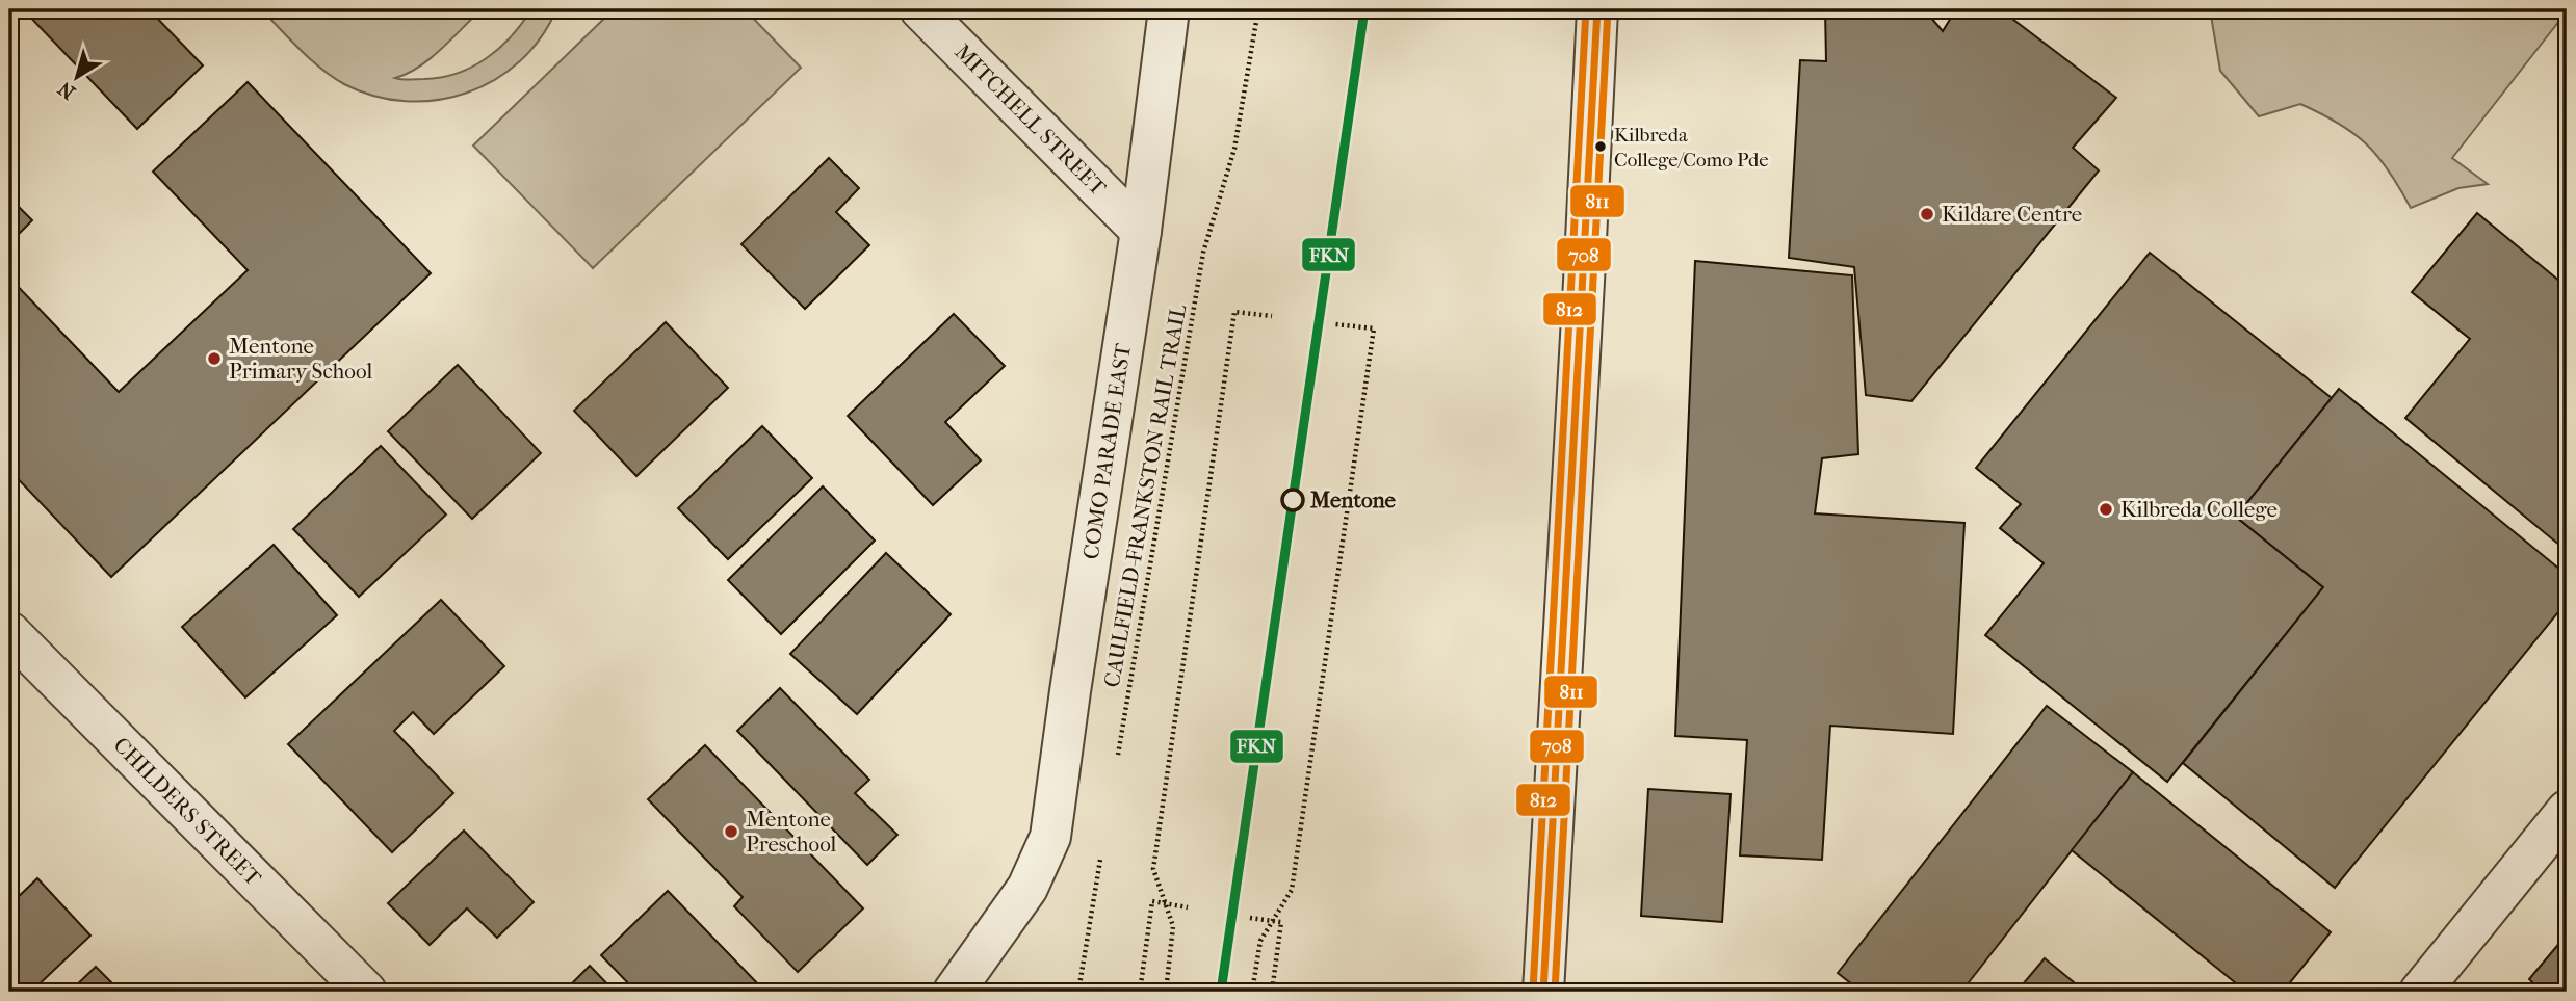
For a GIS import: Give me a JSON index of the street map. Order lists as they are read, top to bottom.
{
  "streets": {
    "street": ["MITCHELL STREET", "COMO PARADE EAST", "CHILDERS STREET"],
    "path": ["CAULFIELD-FRANKSTON RAIL TRAIL"]
  },
  "crossings": [
    ["MITCHELL STREET", "COMO PARADE EAST"]
  ],
  "places": [
    "Kilbreda College/Como Pde",
    "Kildare Centre",
    "Mentone Primary School",
    "Mentone",
    "Kilbreda College",
    "Mentone Preschool"
  ],
  "lines": [
    "transit line FKN",
    "transit line 708",
    "transit line 812",
    "transit line 811"
  ],
  "north": "bottom left"
}
